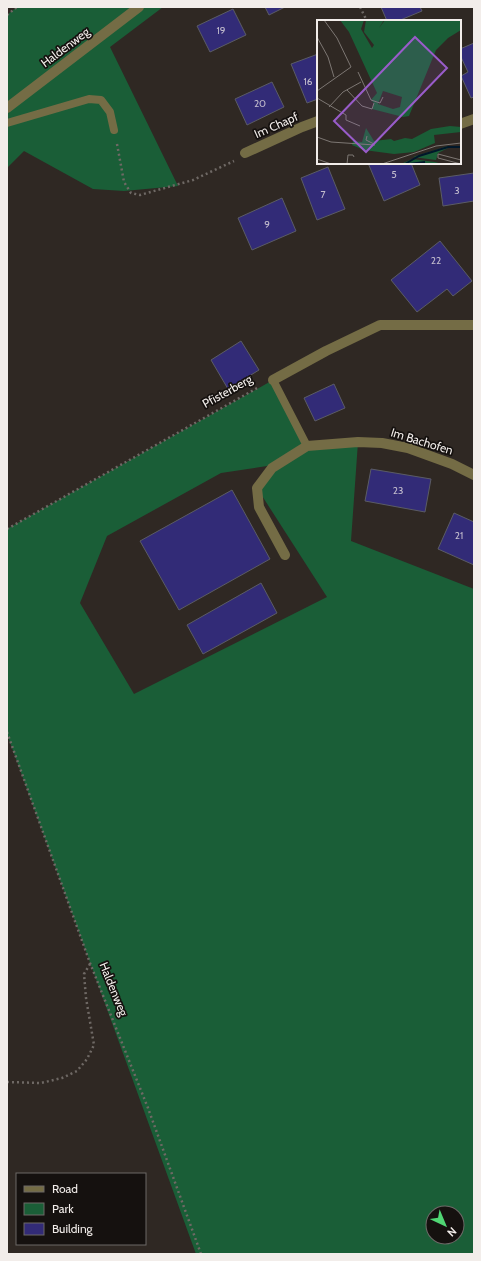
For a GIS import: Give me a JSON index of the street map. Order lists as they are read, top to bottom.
{
  "streets": {
    "street": ["Haldenweg", "Im Chapf", "Im Bachofen"],
    "path": ["Pfisterberg"]
  },
  "house_numbers": [
    "19",
    "16",
    "20",
    "5",
    "3",
    "7",
    "9",
    "22",
    "23",
    "21"
  ],
  "legend": ["Road", "Park", "Building"],
  "north": "bottom right"
}
